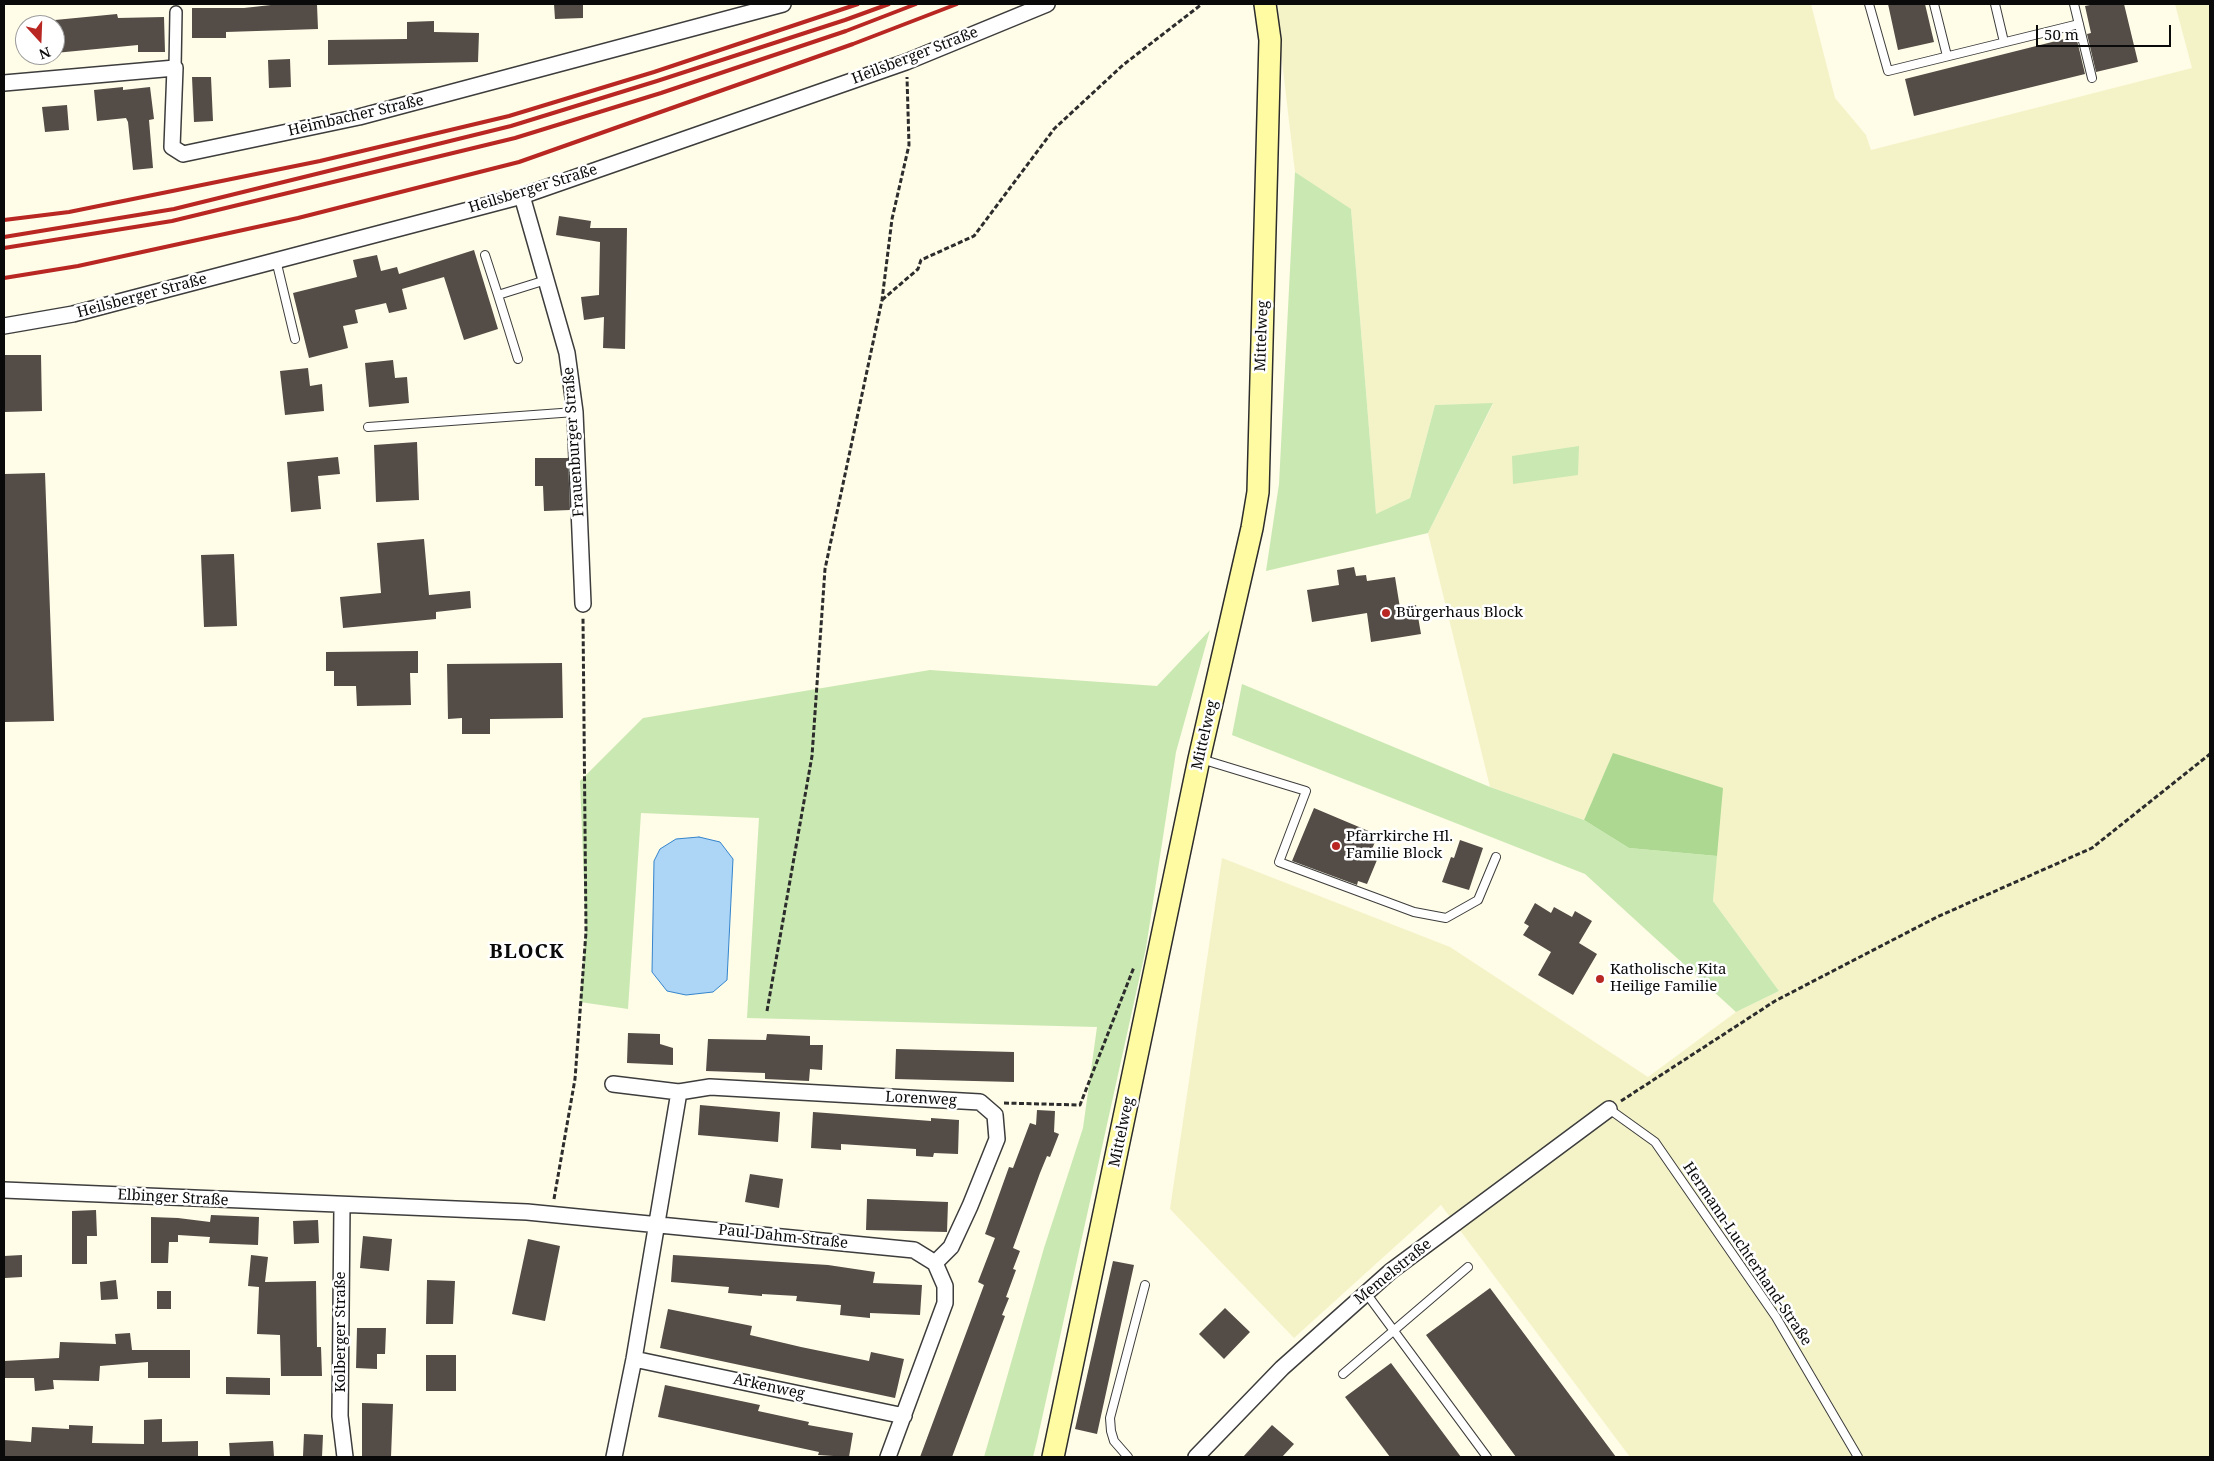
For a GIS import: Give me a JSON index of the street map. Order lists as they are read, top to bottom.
{
  "streets": {
    "main road": ["Mittelweg"],
    "street": [
      "Heilsberger Straße",
      "Heimbacher Straße",
      "Frauenburger Straße",
      "Lorenweg",
      "Elbinger Straße",
      "Paul-Dahm-Straße",
      "Memelstraße",
      "Kolberger Straße",
      "Arkenweg"
    ],
    "lane": ["Hermann-Luchterhand-Straße"]
  },
  "crossings": [
    ["Heilsberger Straße", "Frauenburger Straße"],
    ["Elbinger Straße", "Paul-Dahm-Straße"],
    ["Elbinger Straße", "Kolberger Straße"],
    ["Hermann-Luchterhand-Straße", "Memelstraße"]
  ],
  "districts": ["BLOCK"],
  "places": ["Bürgerhaus Block", "Pfarrkirche Hl. Familie Block", "Katholische Kita Heilige Familie"],
  "scale_bar": "50 m",
  "north": "bottom"
}
